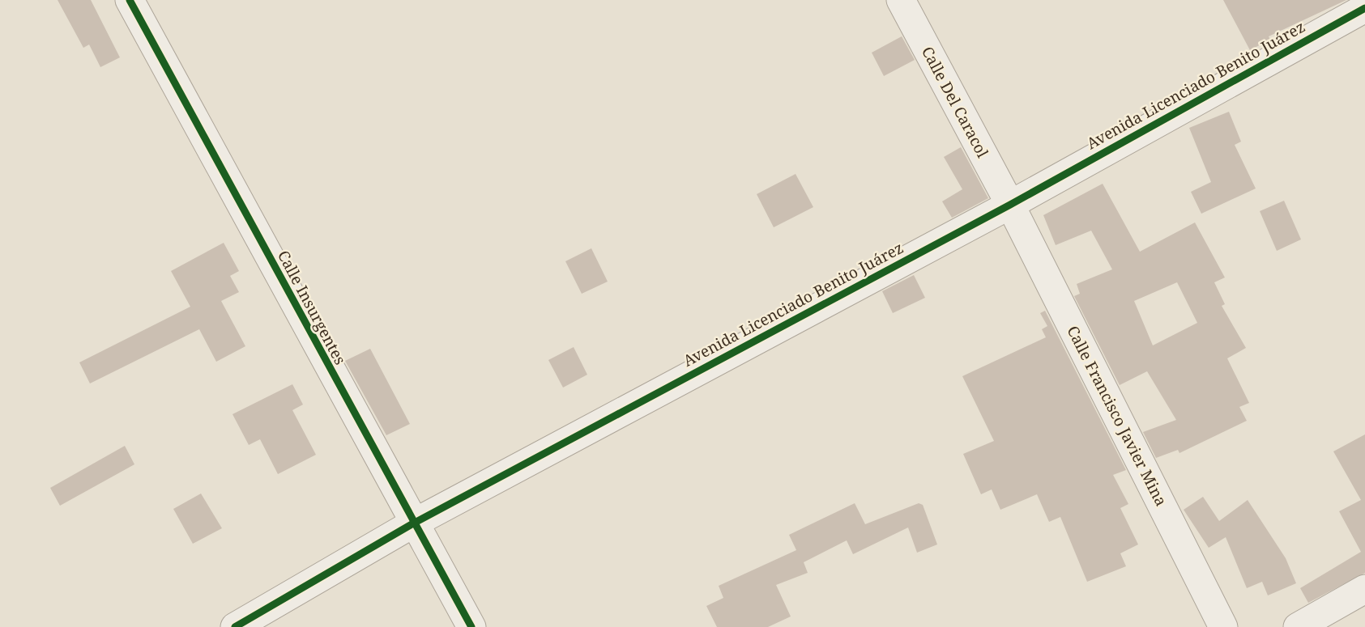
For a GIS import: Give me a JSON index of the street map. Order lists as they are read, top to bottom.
{
  "streets": {
    "street": [
      "Avenida Licenciado Benito Juárez",
      "Calle Del Caracol",
      "Calle Insurgentes",
      "Calle Francisco Javier Mina"
    ]
  },
  "crossings": [
    ["Avenida Licenciado Benito Juárez", "Calle Del Caracol"],
    ["Avenida Licenciado Benito Juárez", "Calle Insurgentes"],
    ["Avenida Licenciado Benito Juárez", "Calle Francisco Javier Mina"],
    ["Calle Del Caracol", "Calle Francisco Javier Mina"]
  ]
}
